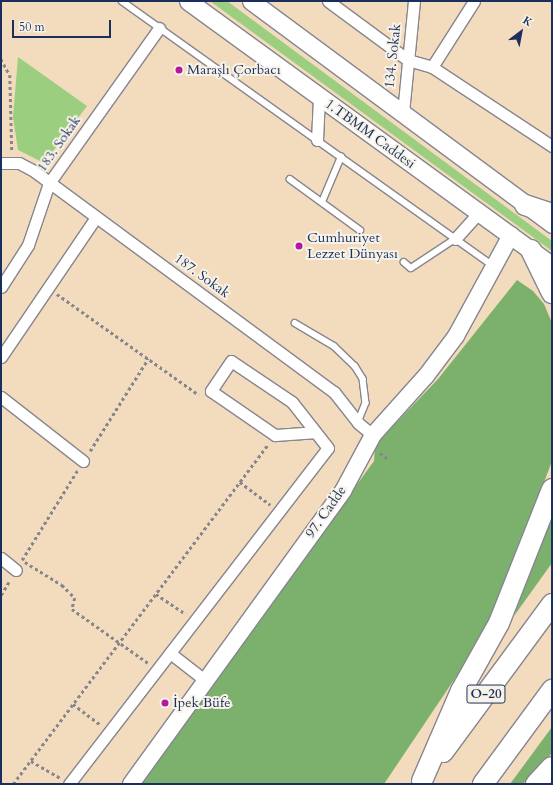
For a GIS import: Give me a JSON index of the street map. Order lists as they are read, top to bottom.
{
  "streets": {
    "highway": ["O-20"],
    "main road": ["1.TBMM Caddesi"],
    "street": [
      "134. Sokak",
      "183. Sokak",
      "187. Sokak",
      "97. Cadde"
    ]
  },
  "crossings": [
    ["1.TBMM Caddesi", "97. Cadde"],
    ["183. Sokak", "187. Sokak"],
    ["187. Sokak", "97. Cadde"]
  ],
  "places": ["Maraşlı Çorbacı", "Cumhuriyet Lezzet Dünyası", "İpek Büfe"],
  "scale_bar": "50 m",
  "north": "top right"
}
